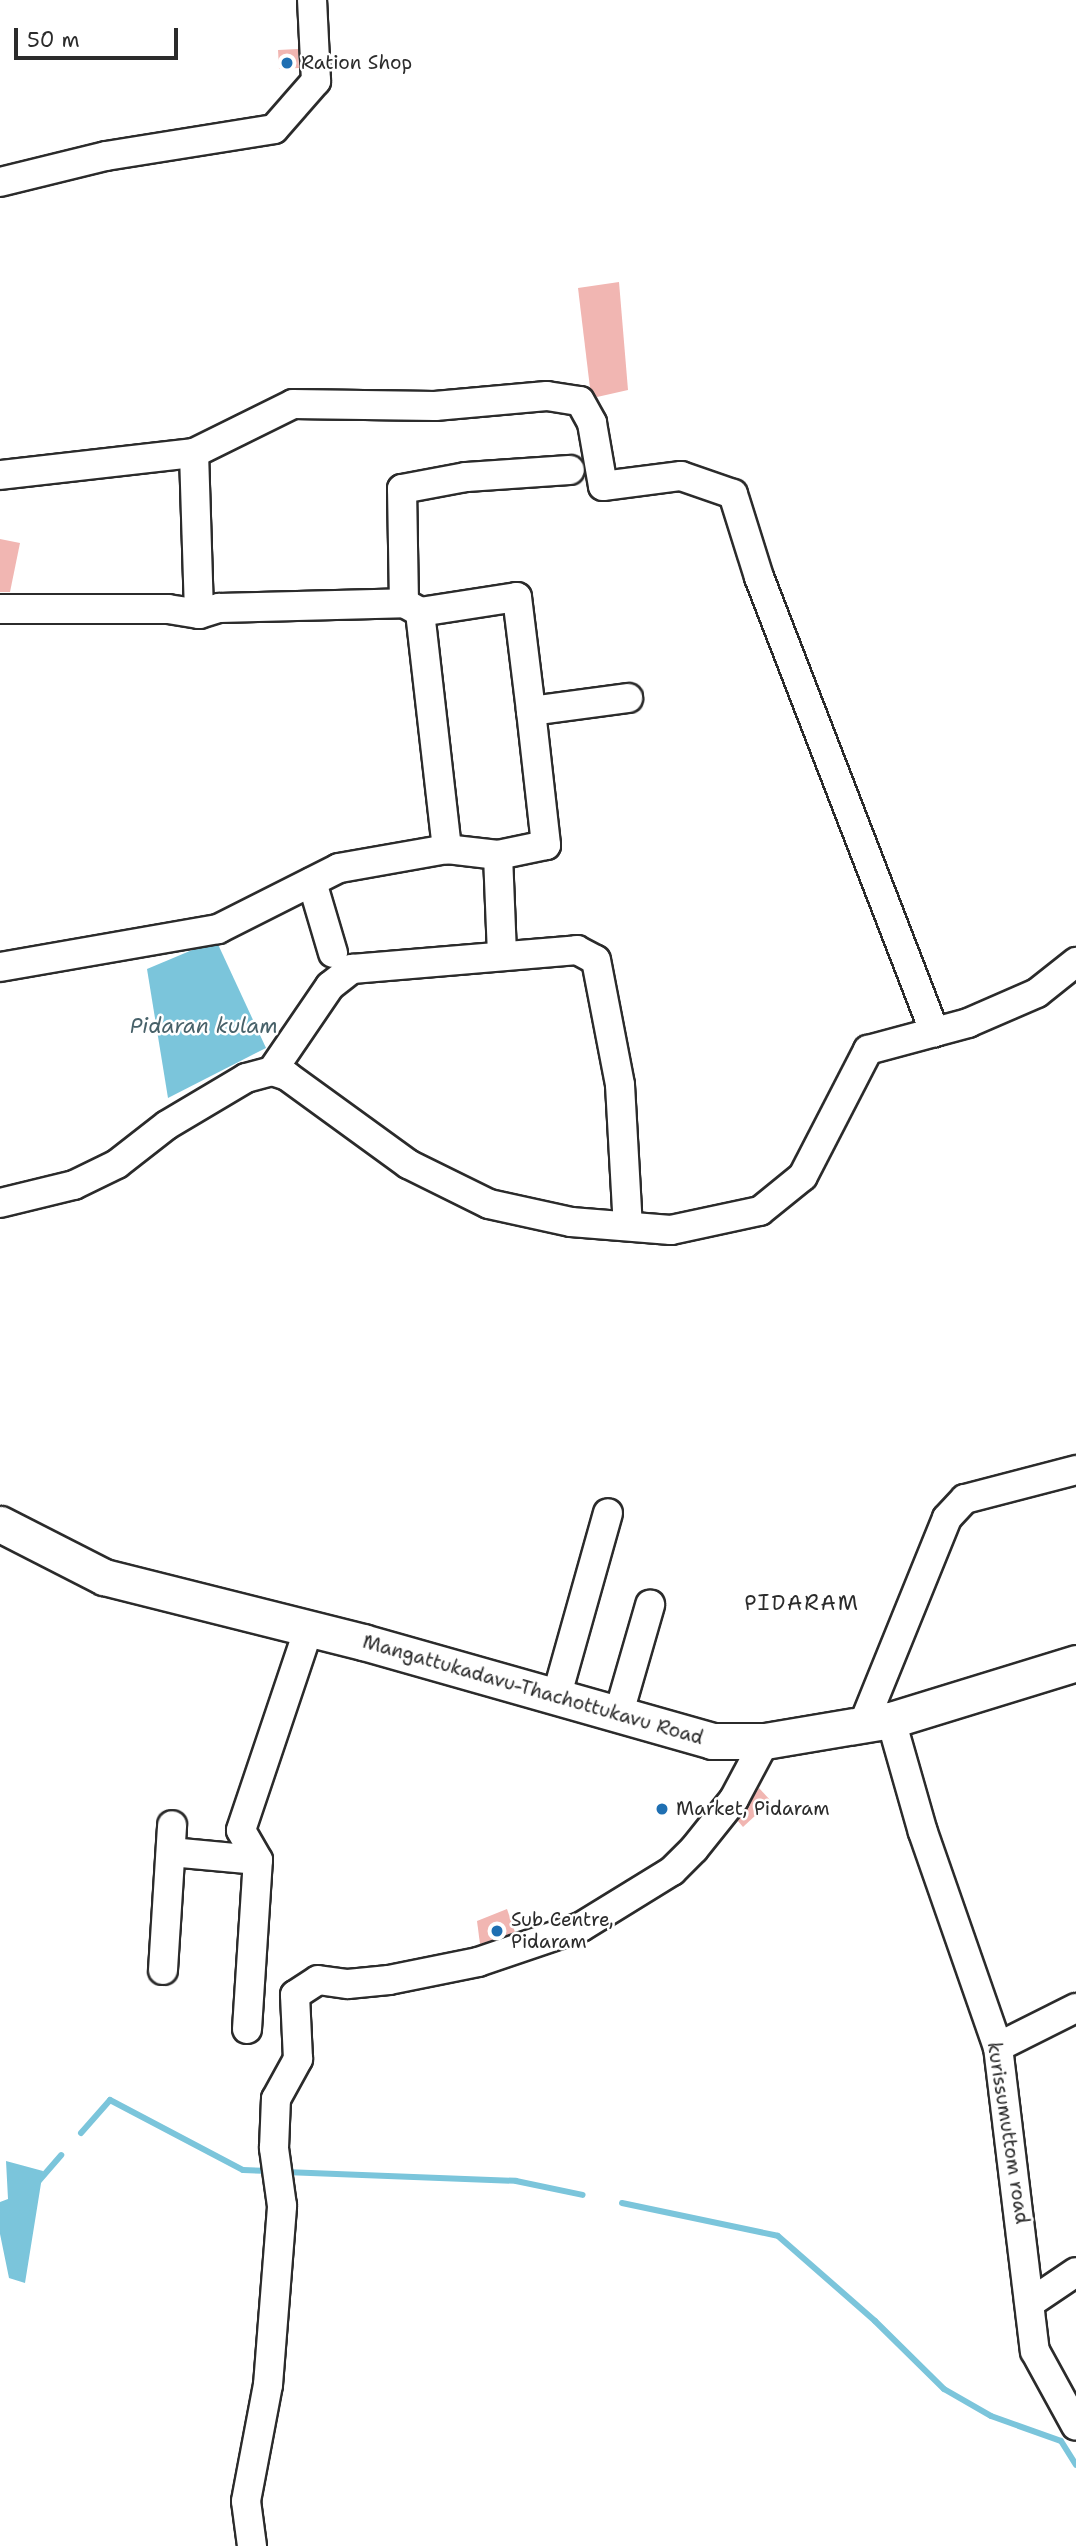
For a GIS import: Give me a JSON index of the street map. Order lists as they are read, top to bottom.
{
  "streets": {
    "main road": ["Mangattukadavu-Thachottukavu Road"],
    "street": ["kurissumuttom road"]
  },
  "crossings": [
    ["Mangattukadavu-Thachottukavu Road", "kurissumuttom road"]
  ],
  "districts": ["PIDARAM"],
  "water": ["Pidaran kulam"],
  "places": ["Ration Shop", "Market, Pidaram", "Sub Centre, Pidaram"],
  "scale_bar": "50 m"
}
